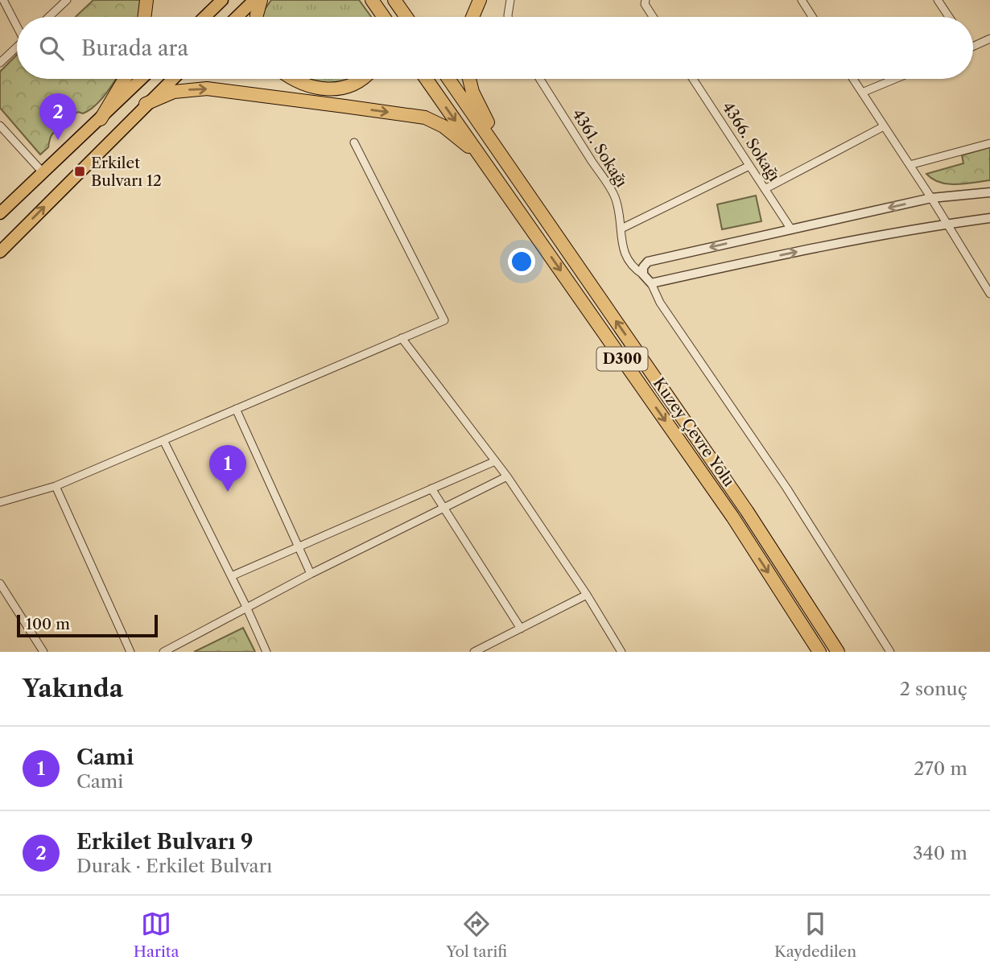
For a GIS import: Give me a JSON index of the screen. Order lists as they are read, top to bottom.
{
  "streets": {
    "highway": ["D300", "Kuzey Çevre Yolu"],
    "street": ["4366. Sokağı", "4361. Sokağı"]
  },
  "places": {
    "transit": ["Erkilet Bulvarı 12"]
  },
  "scale_bar": "100 m",
  "page": {
    "search": "Burada ara",
    "pins": ["2", "1"],
    "scale": "100 m",
    "heading": ["Yakında", "2 sonuç"],
    "list": [
      {
        "mark": "1",
        "name": "Cami",
        "note": "Cami",
        "value": "270 m"
      },
      {
        "mark": "2",
        "name": "Erkilet Bulvarı 9",
        "note": "Durak · Erkilet Bulvarı",
        "value": "340 m"
      }
    ],
    "nav": ["Harita", "Yol tarifi", "Kaydedilen"]
  }
}
